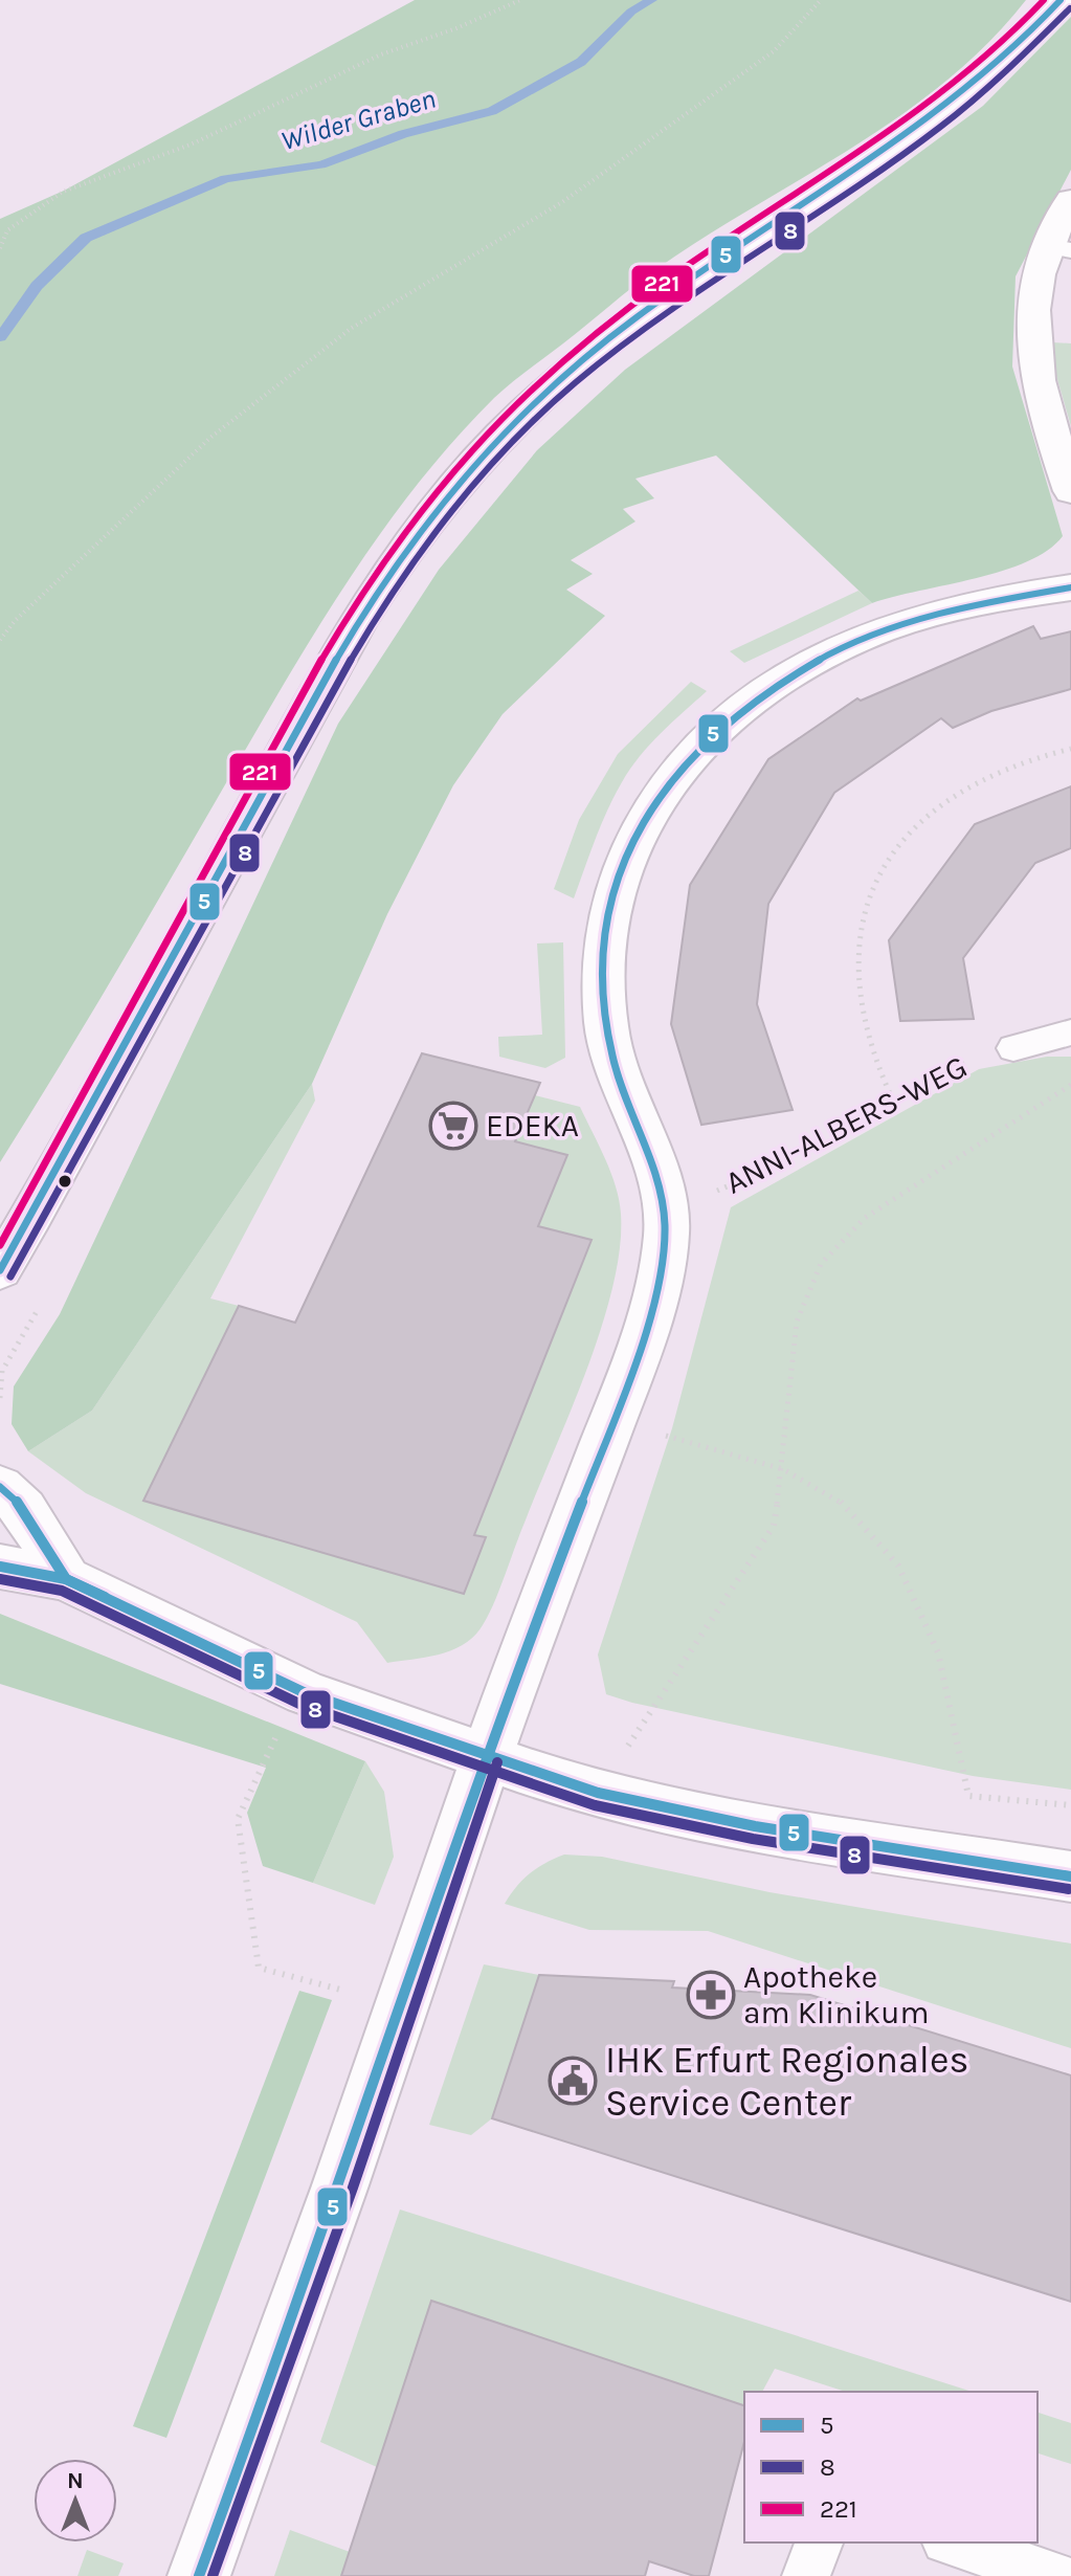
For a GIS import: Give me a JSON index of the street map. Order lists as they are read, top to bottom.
{
  "streets": {
    "path": ["ANNI-ALBERS-WEG"]
  },
  "water": ["Wilder Graben"],
  "places": {
    "supermarket": ["EDEKA"],
    "pharmacy": ["Apotheke am Klinikum"],
    "public building": ["IHK Erfurt Regionales Service Center"]
  },
  "lines": ["transit line 5", "transit line 221", "transit line 8"],
  "legend": ["5", "8", "221"],
  "north": "top"
}
